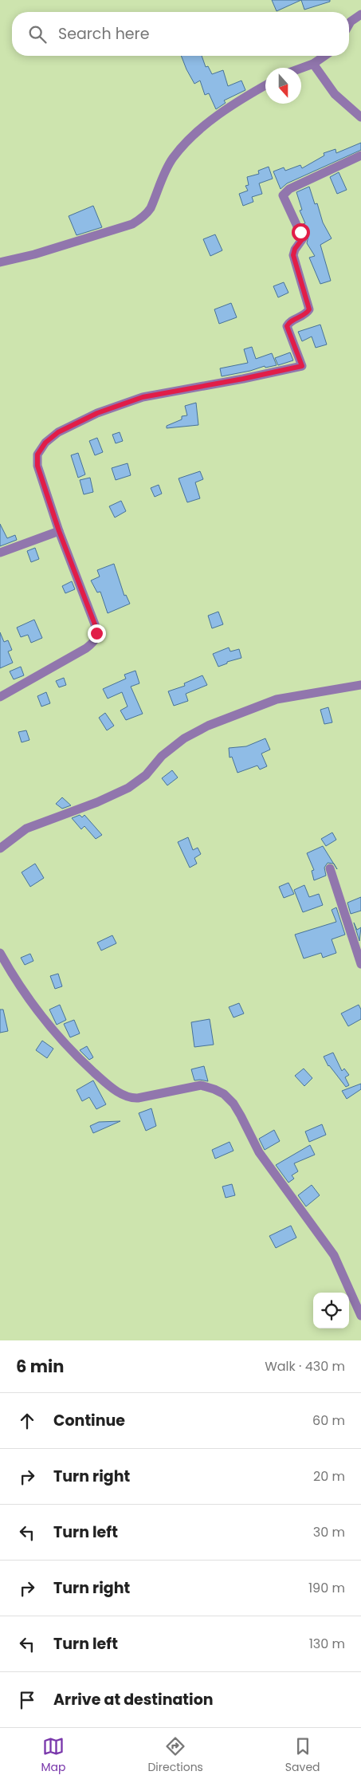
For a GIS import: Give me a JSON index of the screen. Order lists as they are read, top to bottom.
{
  "north": "bottom",
  "page": {
    "search": "Search here",
    "heading": ["6 min", "Walk · 430 m"],
    "list": [
      ["Continue", "60 m"],
      ["Turn right", "20 m"],
      ["Turn left", "30 m"],
      ["Turn right", "190 m"],
      ["Turn left", "130 m"],
      "Arrive at destination"
    ],
    "nav": ["Map", "Directions", "Saved"]
  }
}
